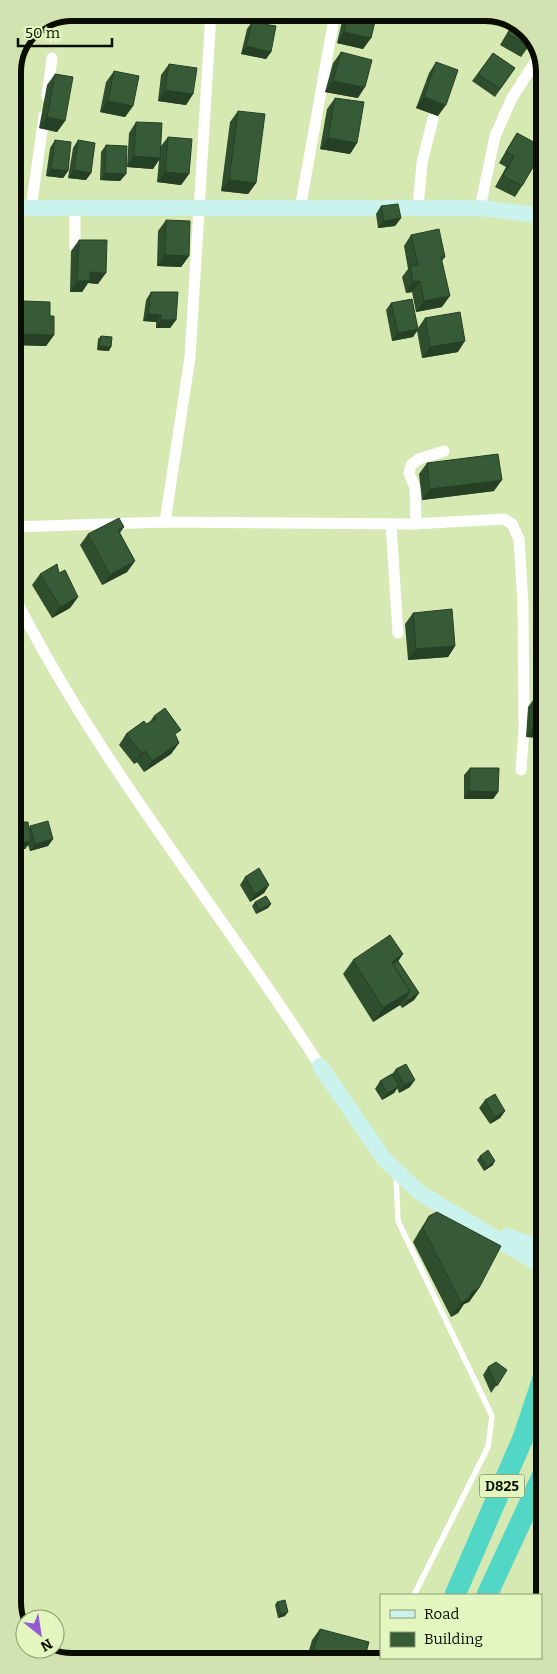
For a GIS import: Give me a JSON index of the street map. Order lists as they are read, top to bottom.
{
  "streets": {
    "highway": ["D825"]
  },
  "legend": ["Road", "Building"],
  "scale_bar": "50 m",
  "north": "bottom right"
}
